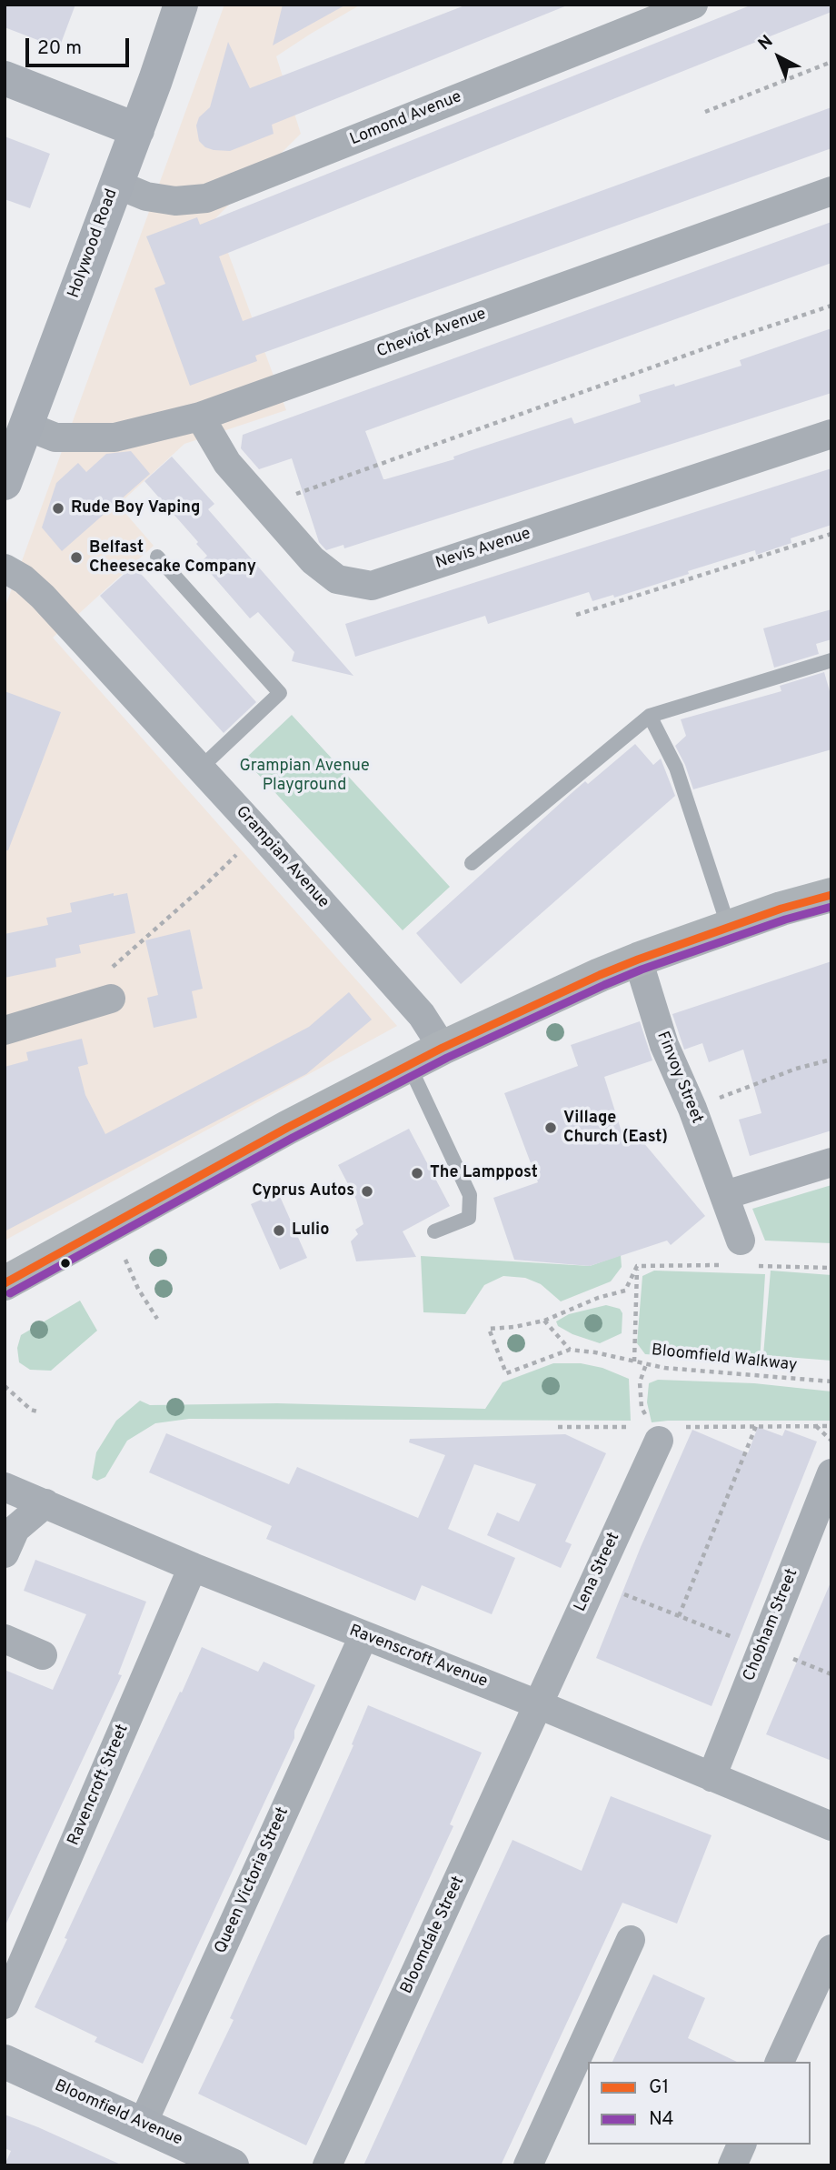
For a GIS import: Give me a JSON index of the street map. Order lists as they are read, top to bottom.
{
  "streets": {
    "main road": ["Holywood Road", "Bloomfield Avenue"],
    "street": [
      "Lomond Avenue",
      "Cheviot Avenue",
      "Nevis Avenue",
      "Grampian Avenue",
      "Finvoy Street",
      "Lena Street",
      "Chobham Street",
      "Ravenscroft Avenue",
      "Ravencroft Street",
      "Queen Victoria Street",
      "Bloomdale Street"
    ],
    "path": ["Bloomfield Walkway"]
  },
  "crossings": [
    ["Lomond Avenue", "Holywood Road"],
    ["Holywood Road", "Cheviot Avenue"],
    ["Cheviot Avenue", "Nevis Avenue"],
    ["Lena Street", "Ravenscroft Avenue"],
    ["Lena Street", "Bloomdale Street"],
    ["Chobham Street", "Ravenscroft Avenue"],
    ["Ravenscroft Avenue", "Ravencroft Street"],
    ["Ravenscroft Avenue", "Queen Victoria Street"],
    ["Ravenscroft Avenue", "Bloomdale Street"],
    ["Queen Victoria Street", "Bloomfield Avenue"]
  ],
  "parks": ["Grampian Avenue Playground"],
  "places": [
    "Rude Boy Vaping",
    "Belfast Cheesecake Company",
    "Village Church (East)",
    "The Lamppost",
    "Cyprus Autos",
    "Lulio"
  ],
  "lines": ["transit line G1", "transit line N4"],
  "legend": ["G1", "N4"],
  "scale_bar": "20 m",
  "north": "top left"
}
